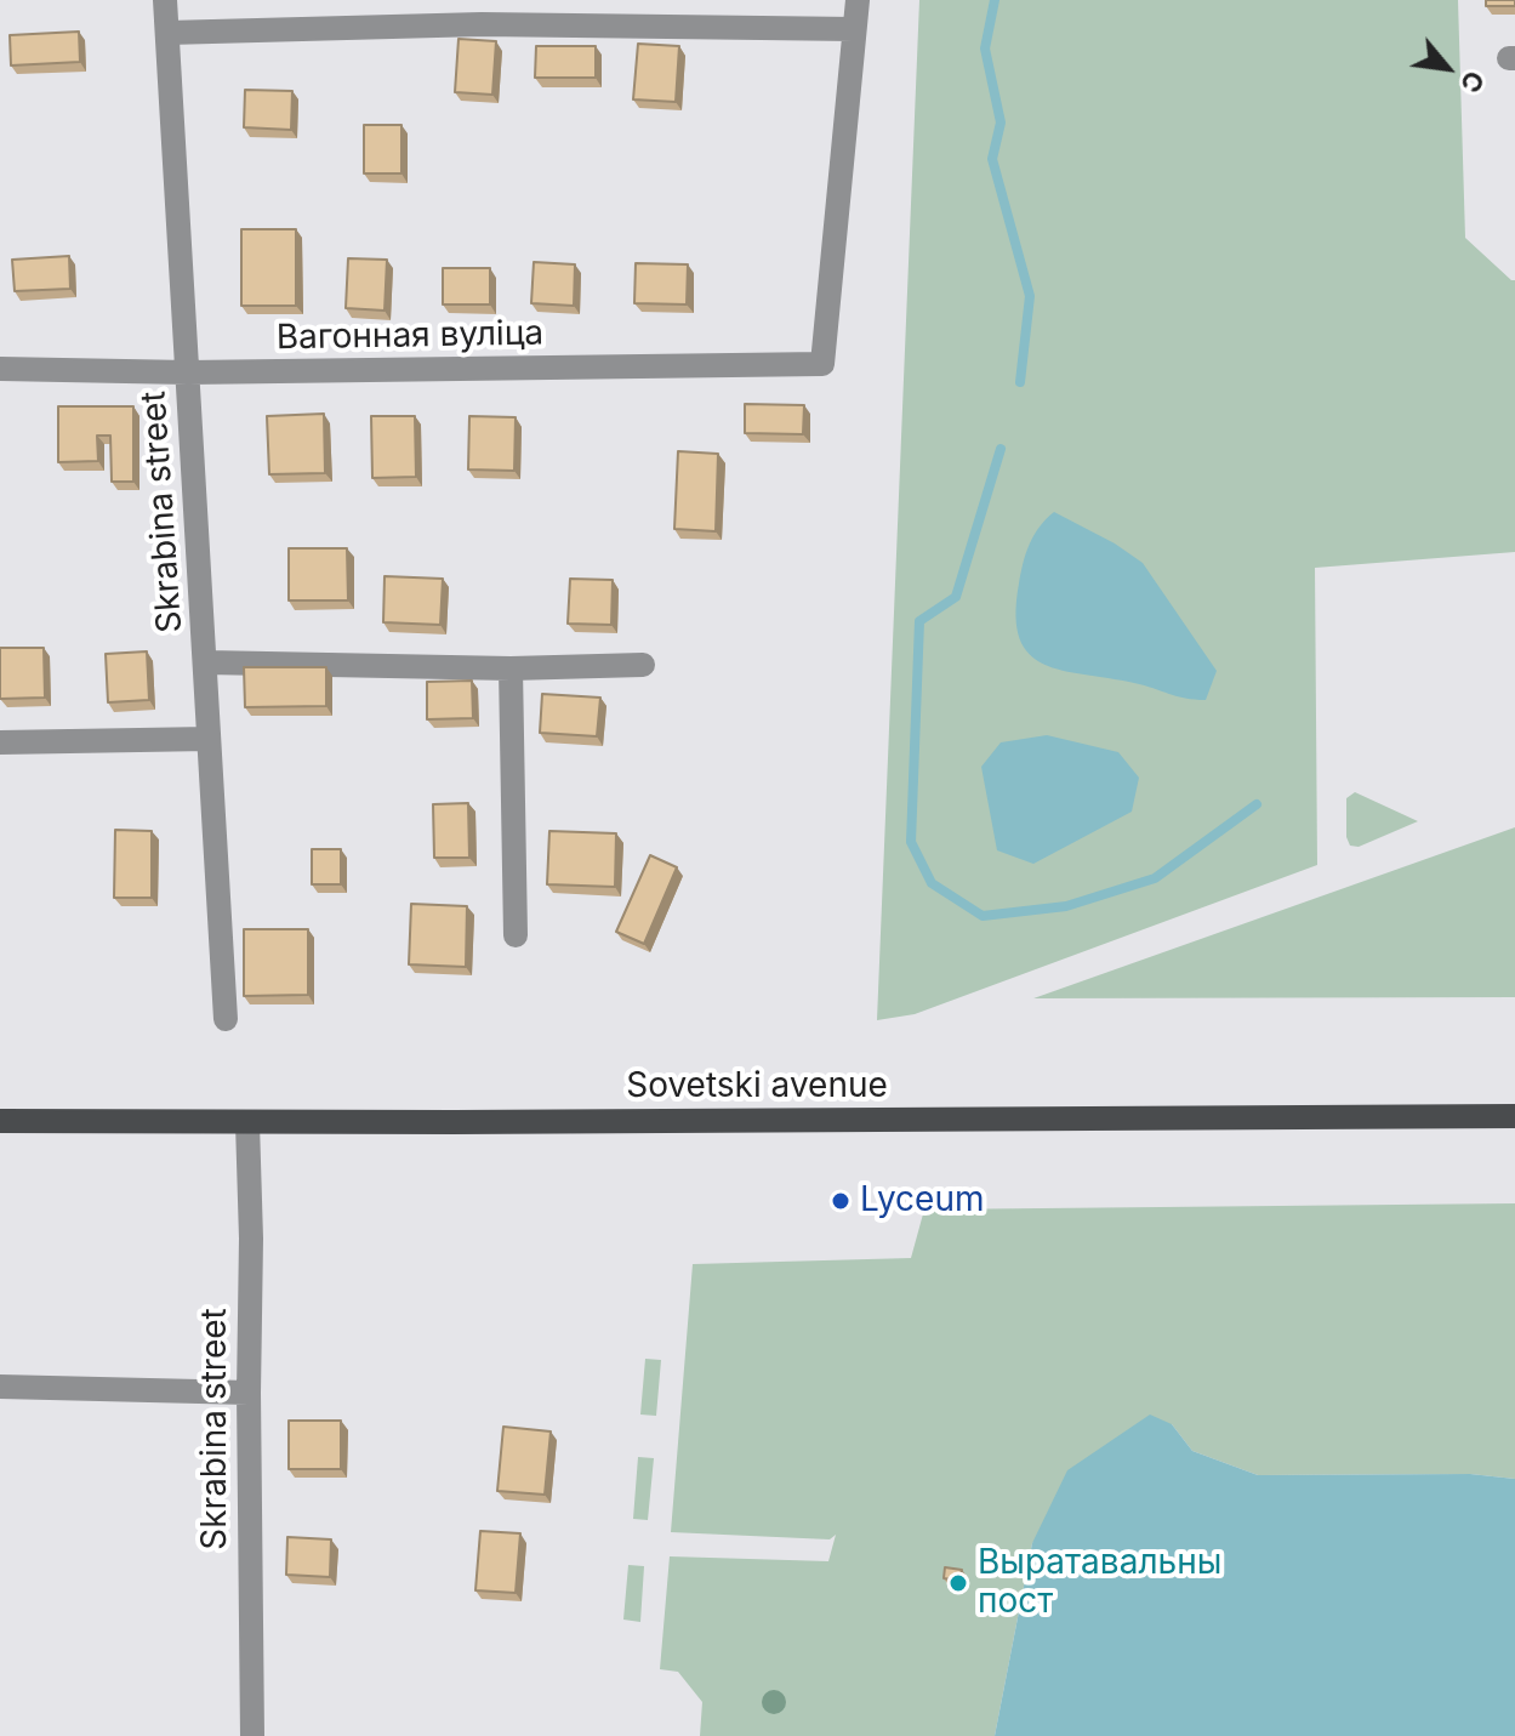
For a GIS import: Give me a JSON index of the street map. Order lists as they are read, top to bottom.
{
  "streets": {
    "main road": ["Sovetski avenue"],
    "street": ["Вагонная вуліца", "Skrabina street"]
  },
  "crossings": [
    ["Вагонная вуліца", "Skrabina street"],
    ["Skrabina street", "Sovetski avenue"]
  ],
  "places": ["Lyceum", "Выратавальны пост"],
  "north": "bottom right"
}
